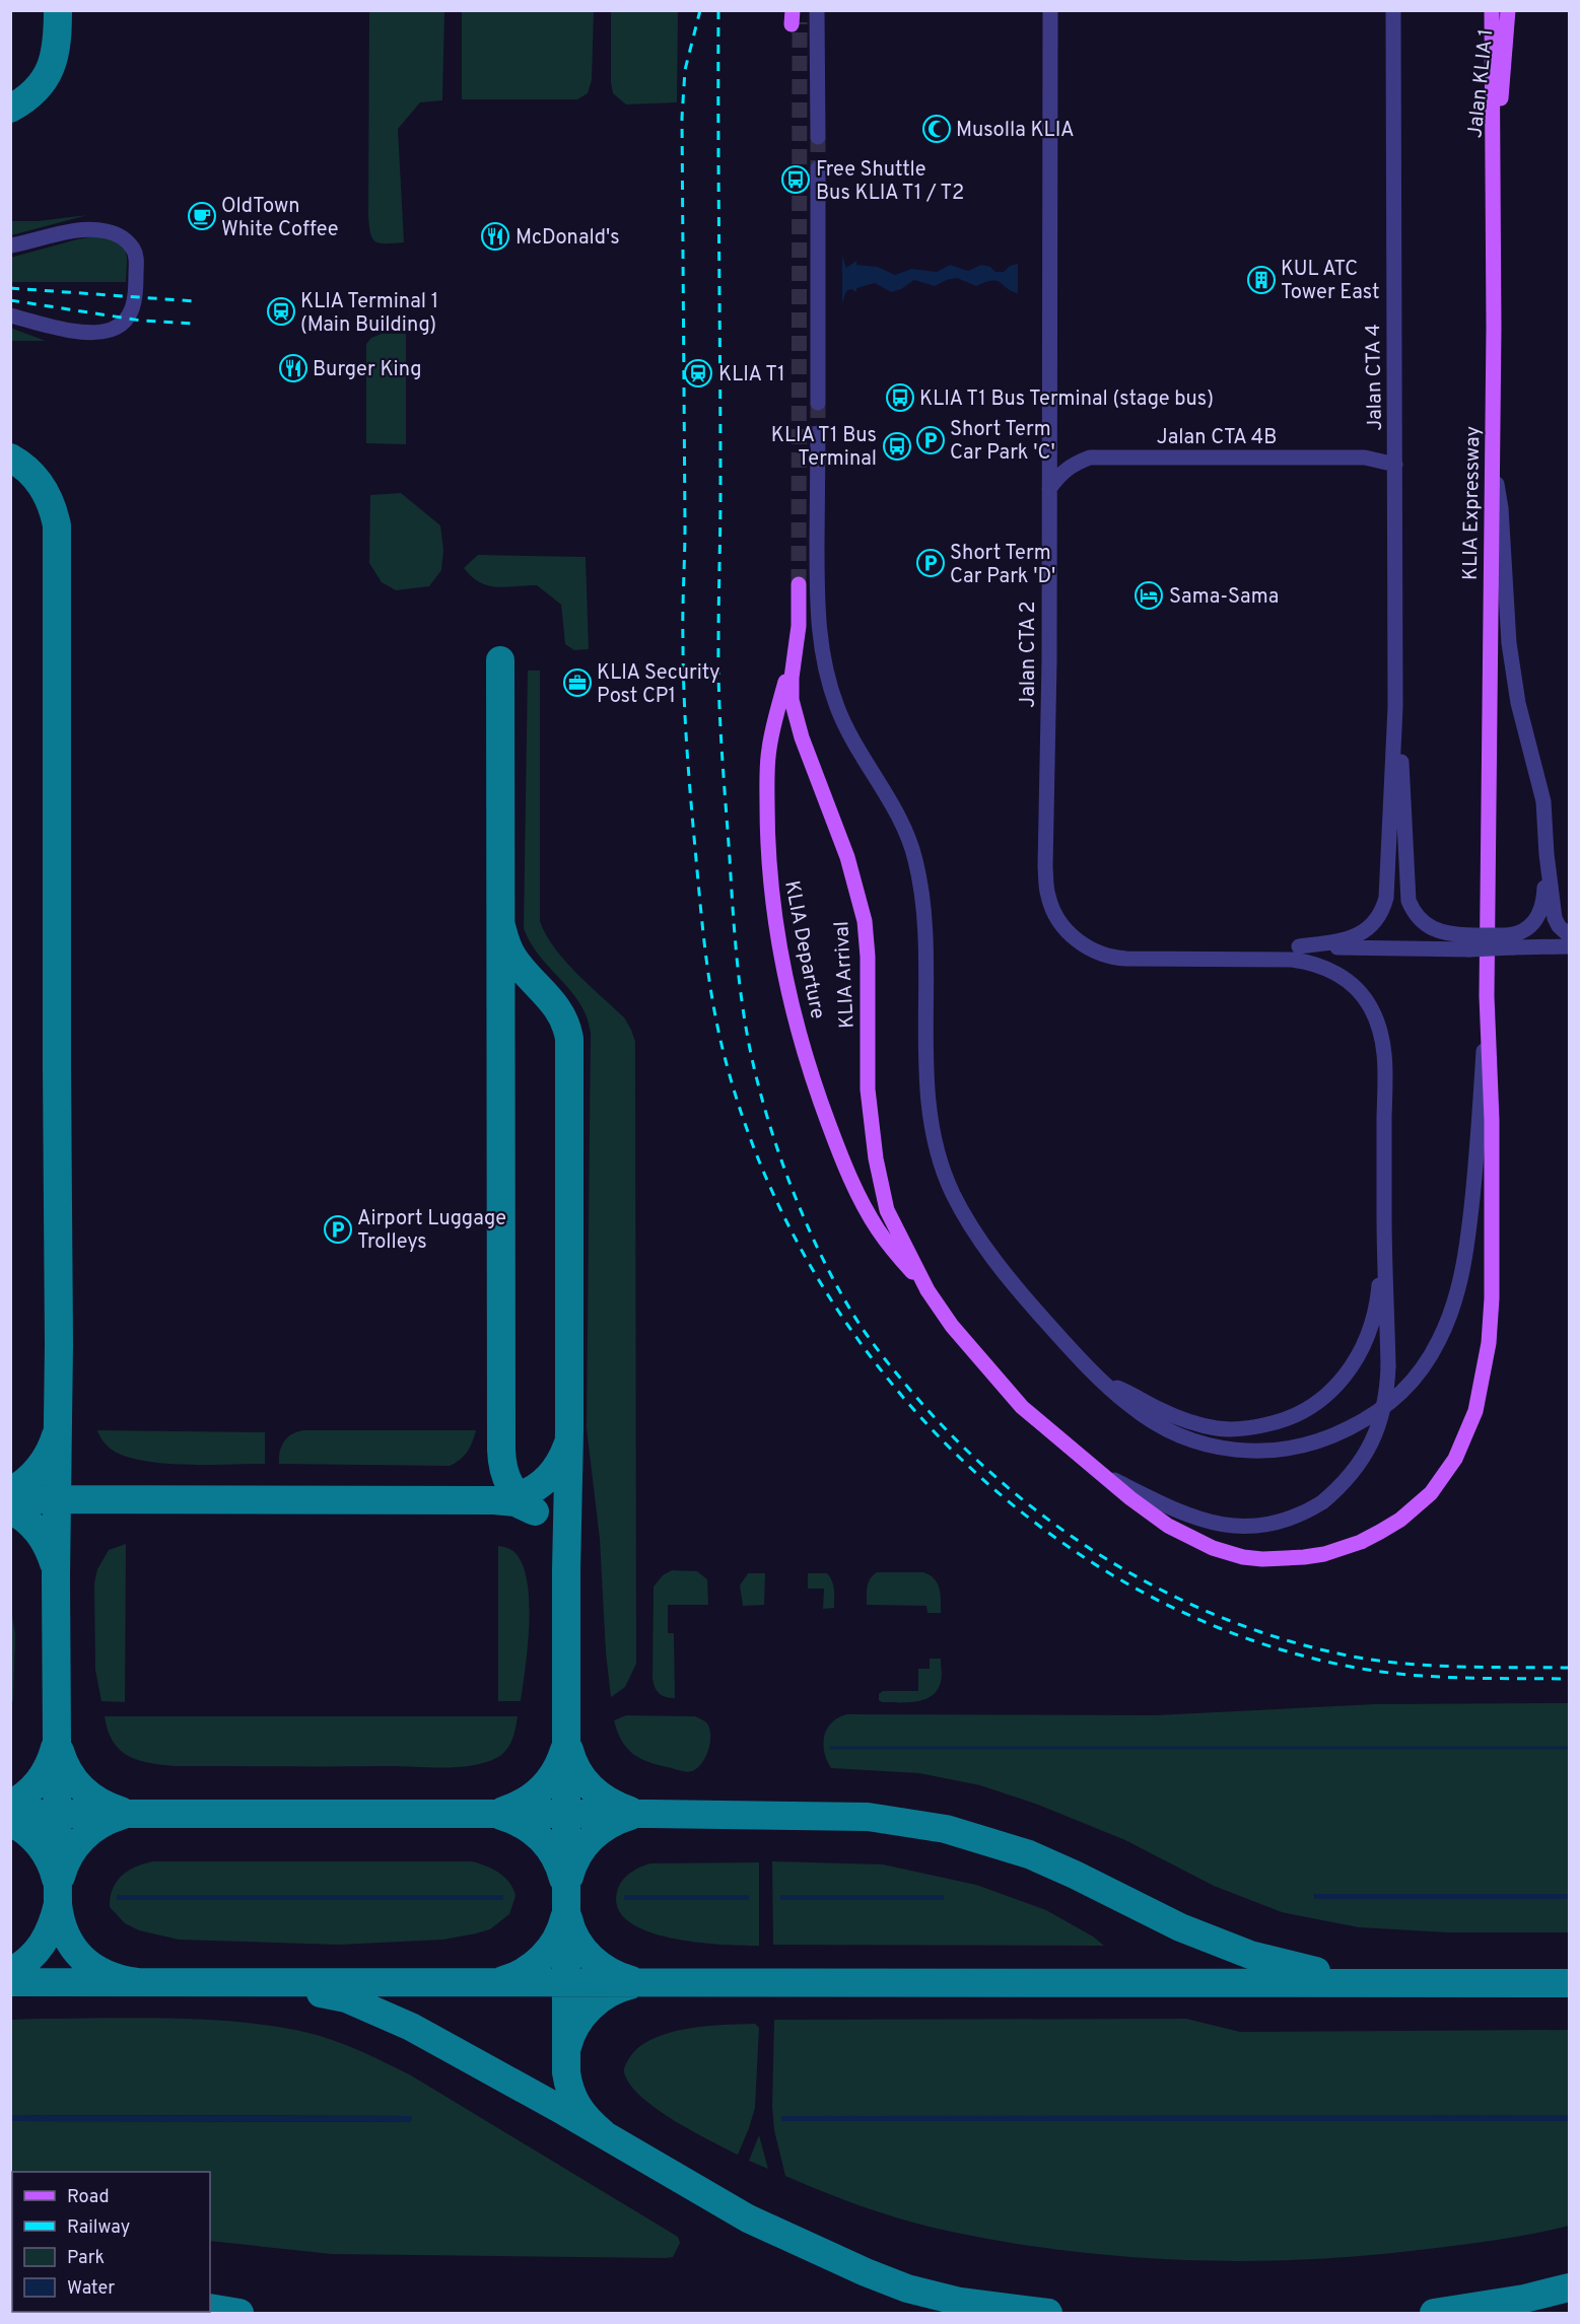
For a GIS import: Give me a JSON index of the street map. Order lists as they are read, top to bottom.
{
  "streets": {
    "main road": [
      "Jalan KLIA 1",
      "KLIA Expressway",
      "KLIA Departure",
      "KLIA Arrival"
    ],
    "street": ["Jalan CTA 4", "Jalan CTA 4B", "Jalan CTA 2"]
  },
  "crossings": [
    ["Jalan KLIA 1", "KLIA Expressway"],
    ["Jalan CTA 4", "Jalan CTA 4B"],
    ["Jalan CTA 4B", "Jalan CTA 2"],
    ["KLIA Expressway", "KLIA Departure"],
    ["KLIA Expressway", "KLIA Arrival"],
    ["KLIA Departure", "KLIA Arrival"]
  ],
  "places": {
    "mosque": ["Musolla KLIA"],
    "bus stop": ["Free Shuttle Bus KLIA T1 / T2", "KLIA T1 Bus Terminal (stage bus)", "KLIA T1 Bus Terminal"],
    "cafe": ["OldTown White Coffee"],
    "restaurant": ["McDonald's", "Burger King"],
    "building": ["KUL ATC Tower East"],
    "station": ["KLIA Terminal 1 (Main Building)", "KLIA T1"],
    "parking": ["Short Term Car Park 'C'", "Short Term Car Park 'D'", "Airport Luggage Trolleys"],
    "hotel": ["Sama-Sama"],
    "office": ["KLIA Security Post CP1"]
  },
  "legend": [
    "Road",
    "Railway",
    "Park",
    "Water"
  ]
}
